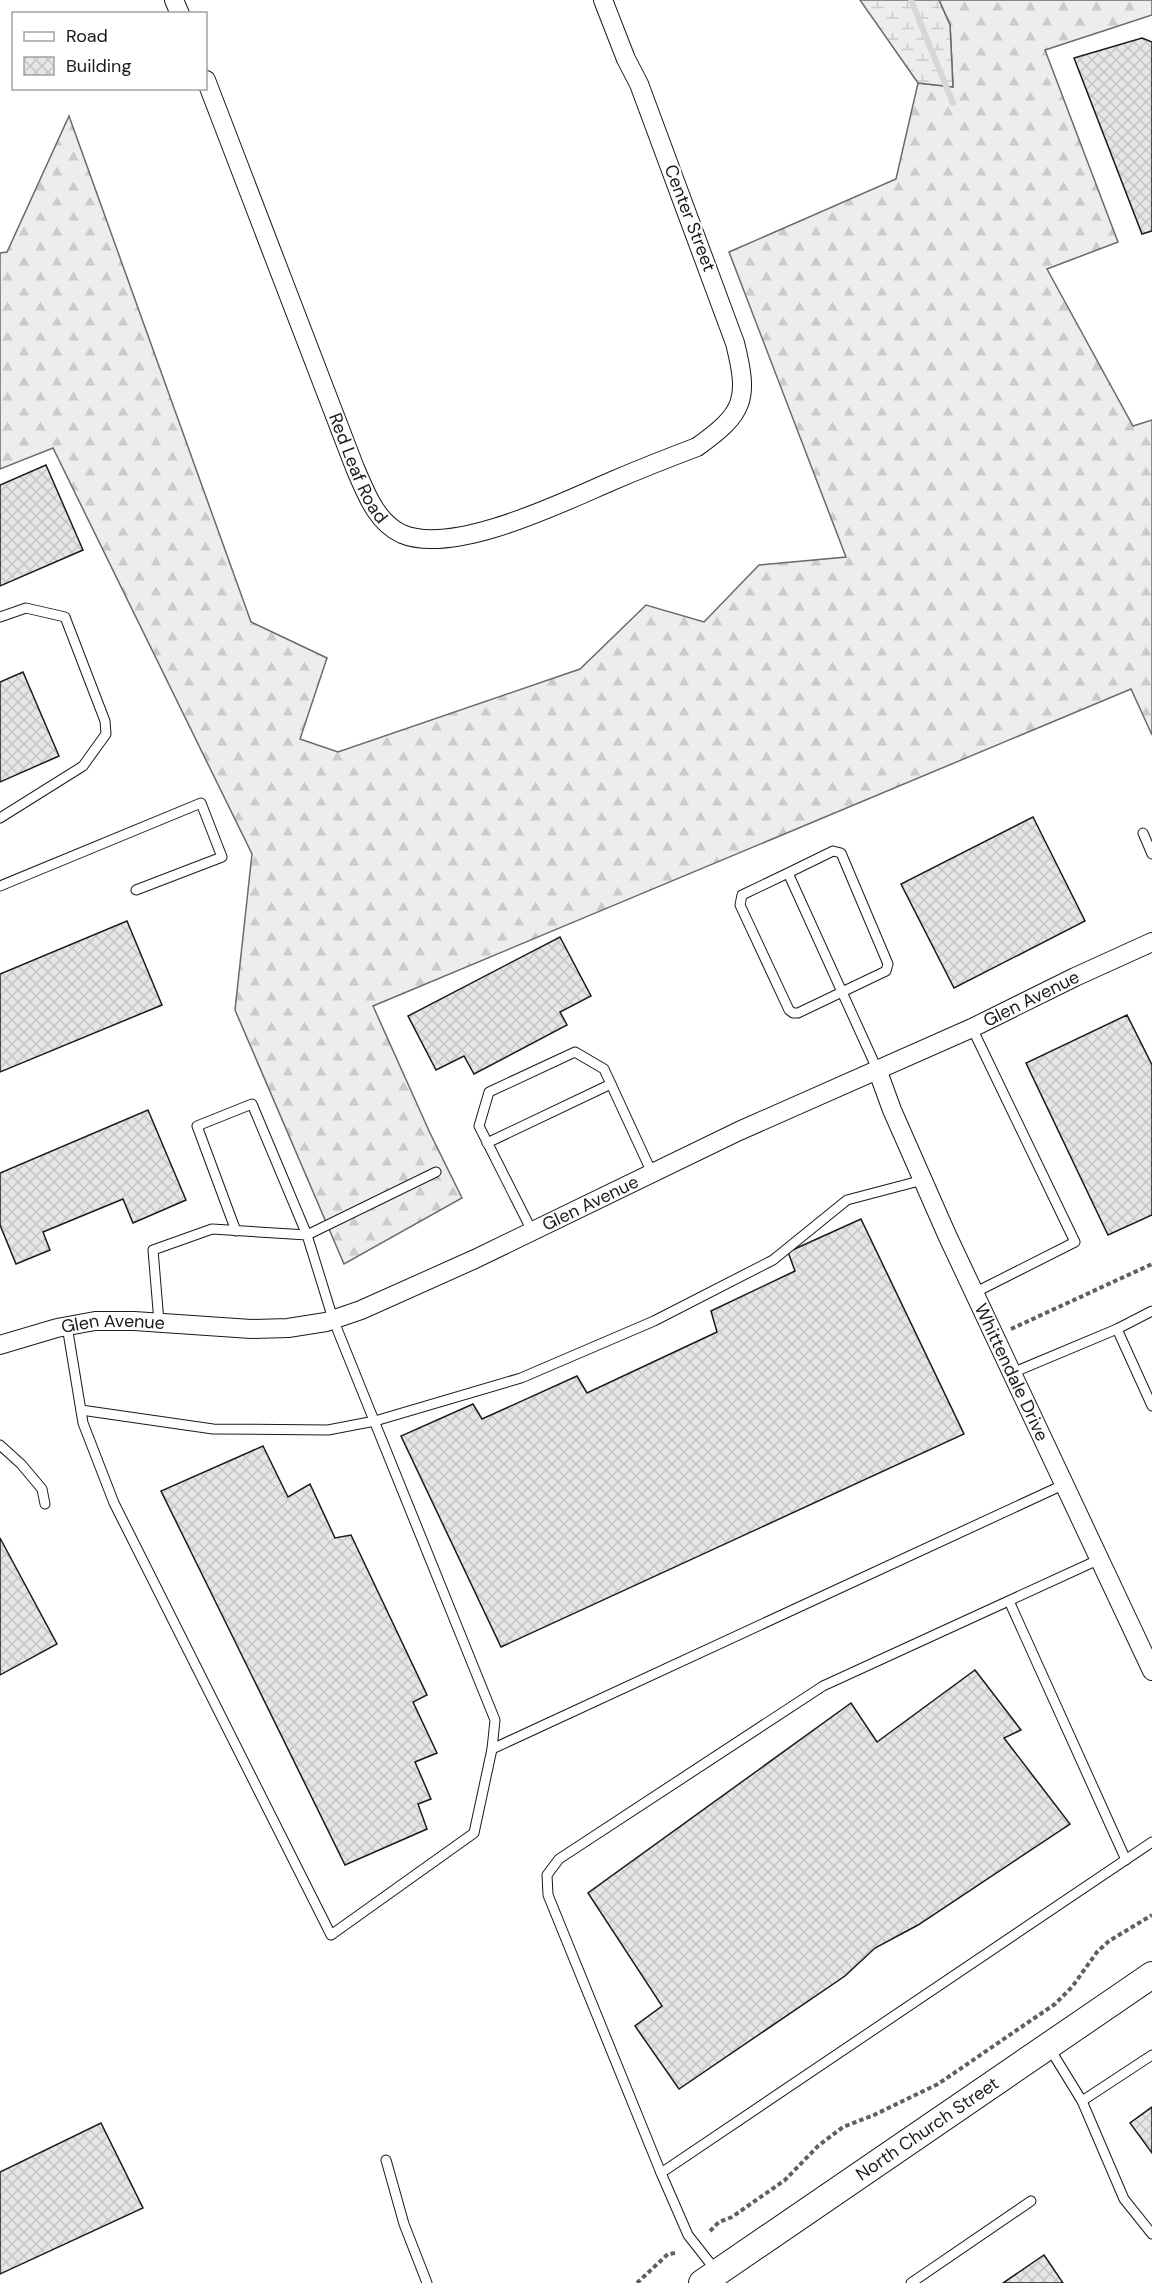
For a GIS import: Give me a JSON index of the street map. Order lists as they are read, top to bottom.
{
  "streets": {
    "main road": ["North Church Street"],
    "street": [
      "Center Street",
      "Red Leaf Road",
      "Glen Avenue",
      "Whittendale Drive"
    ]
  },
  "crossings": [
    ["Center Street", "Red Leaf Road"],
    ["Glen Avenue", "Whittendale Drive"]
  ],
  "legend": ["Road", "Building"]
}
